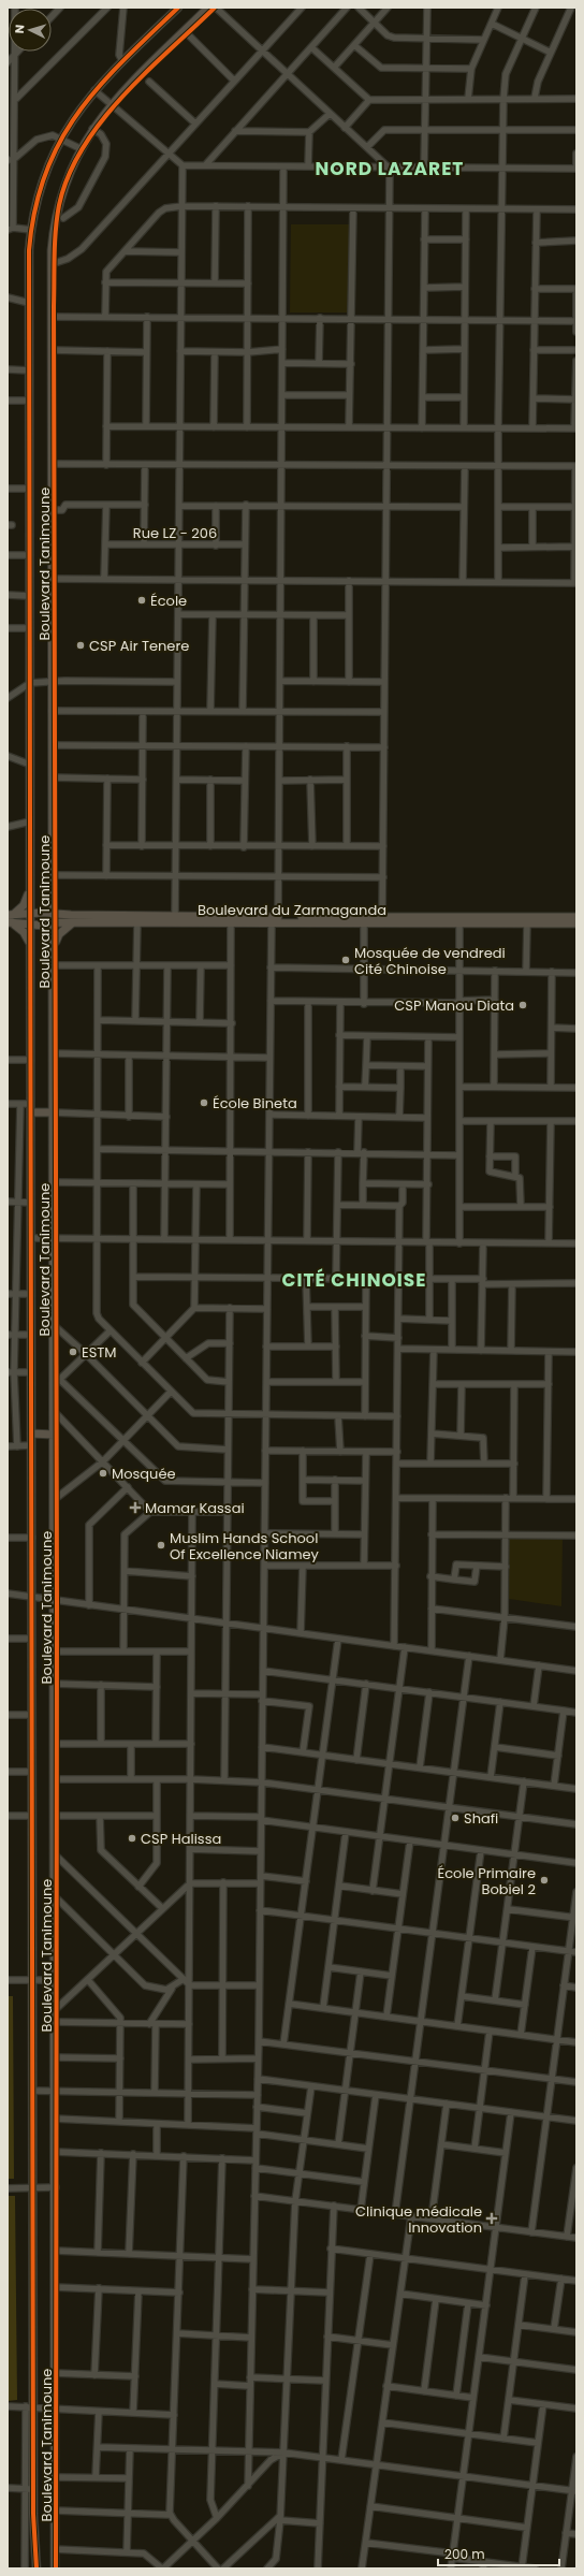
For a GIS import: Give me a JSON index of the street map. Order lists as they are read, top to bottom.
{
  "streets": {
    "main road": ["Boulevard Tanimoune", "Boulevard du Zarmaganda"],
    "street": ["Rue LZ - 206"]
  },
  "crossings": [
    ["Boulevard Tanimoune", "Boulevard du Zarmaganda"]
  ],
  "districts": ["NORD LAZARET", "CITÉ CHINOISE"],
  "places": {
    "other": [
      "École",
      "CSP Air Tenere",
      "Mosquée de vendredi Cité Chinoise",
      "CSP Manou Diata",
      "École Bineta",
      "ESTM",
      "Mosquée",
      "Muslim Hands School Of Excellence Niamey",
      "Shafi",
      "CSP Halissa",
      "École Primaire Bobiel 2"
    ],
    "health": ["Mamar Kassai", "Clinique médicale Innovation"]
  },
  "scale_bar": "200 m",
  "north": "left"
}
